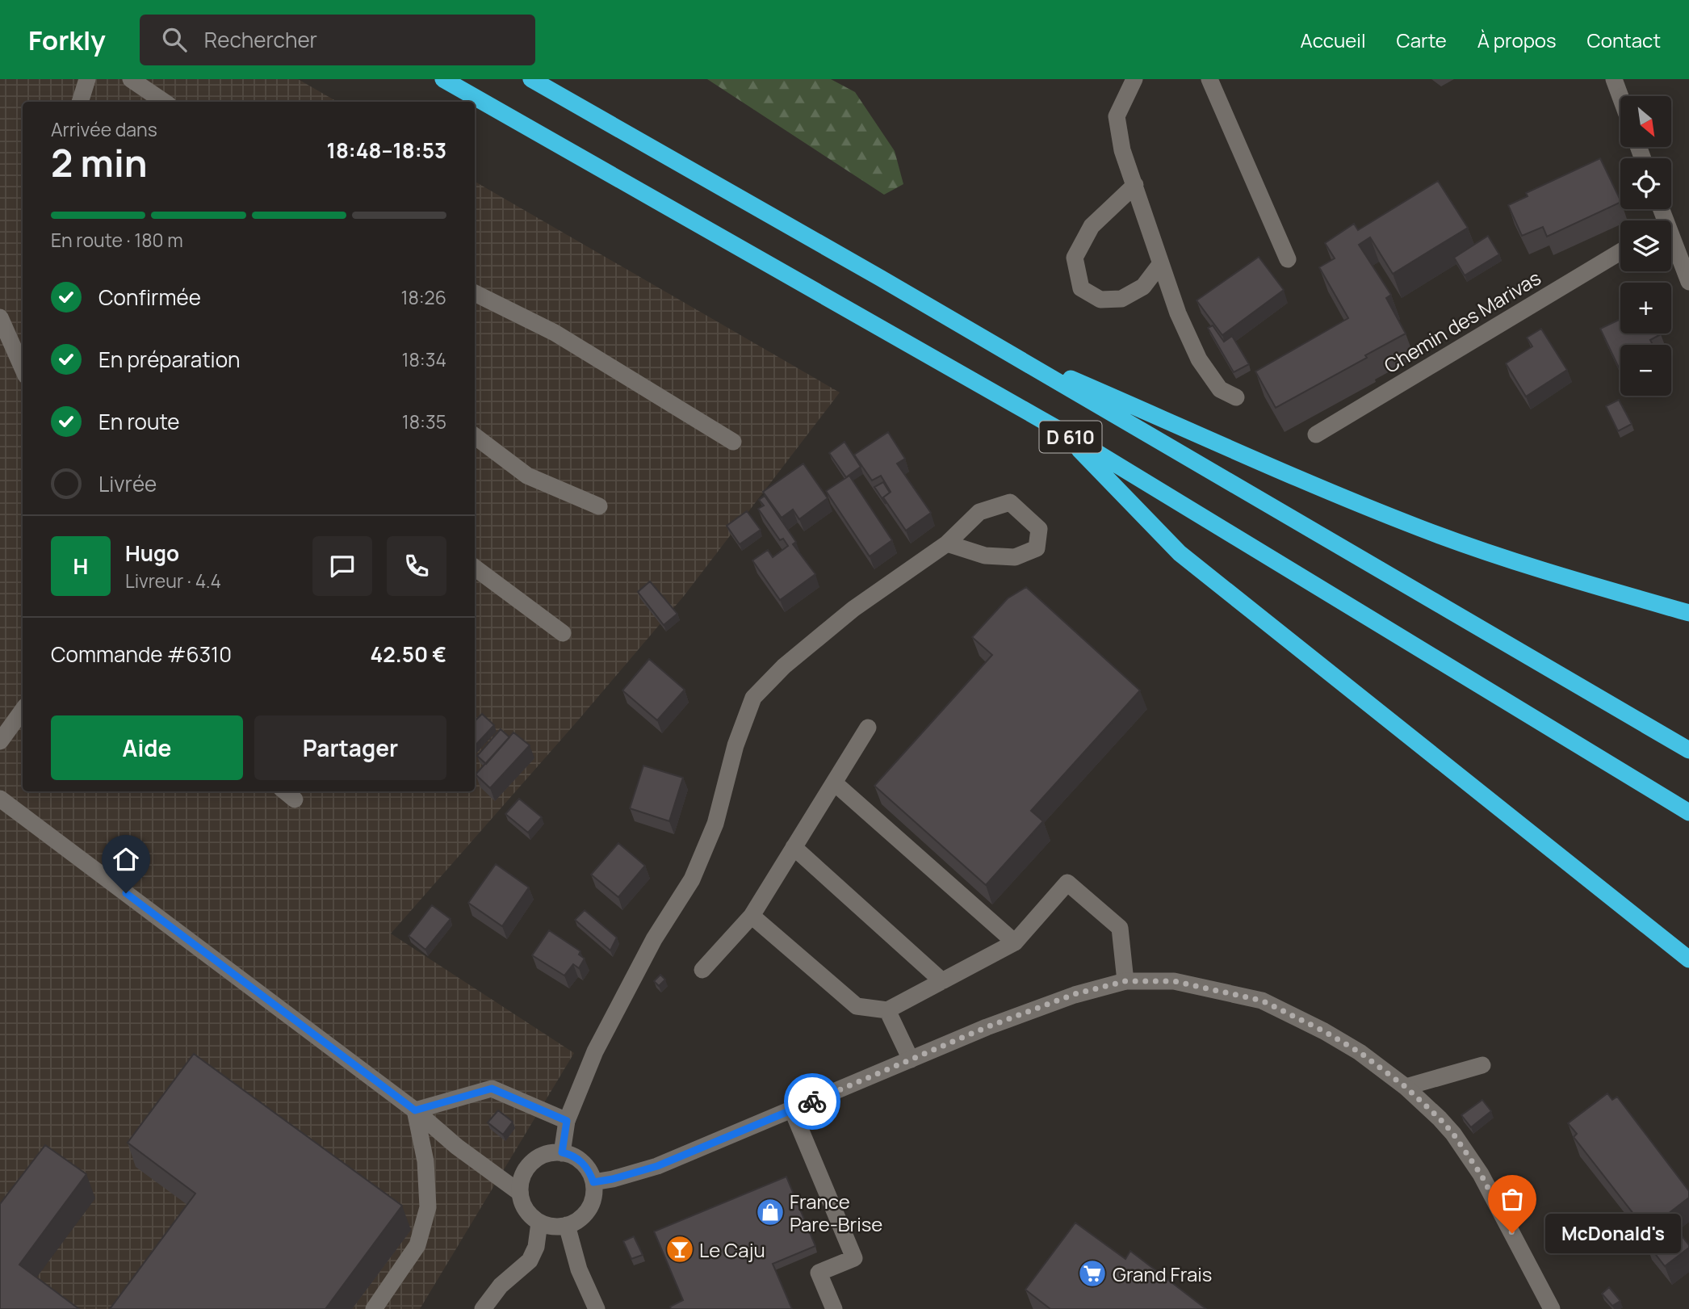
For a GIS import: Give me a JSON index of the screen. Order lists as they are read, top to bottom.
{
  "streets": {
    "highway": ["D 610"],
    "street": ["Chemin des Marivas"]
  },
  "places": {
    "shop": ["France Pare-Brise"],
    "other": ["McDonald's"],
    "bar": ["Le Caju"],
    "supermarket": ["Grand Frais"]
  },
  "north": "bottom right",
  "page": {
    "header": "Forkly",
    "search": "Rechercher",
    "nav": [
      "Accueil",
      "Carte",
      "À propos",
      "Contact"
    ],
    "map_buttons": ["+", "−"],
    "heading": ["2 min", "Arrivée dans", "18:48–18:53"],
    "panel": [
      "Hugo",
      "Livreur · 4.4",
      "Commande #6310",
      "42.50 €"
    ],
    "bar": "En route · 180 m",
    "list": [
      ["Confirmée", "18:26"],
      ["En préparation", "18:34"],
      ["En route", "18:35"],
      "Livrée"
    ],
    "round": "H",
    "buttons": ["Aide", "Partager"],
    "bubble": "McDonald's"
  }
}
